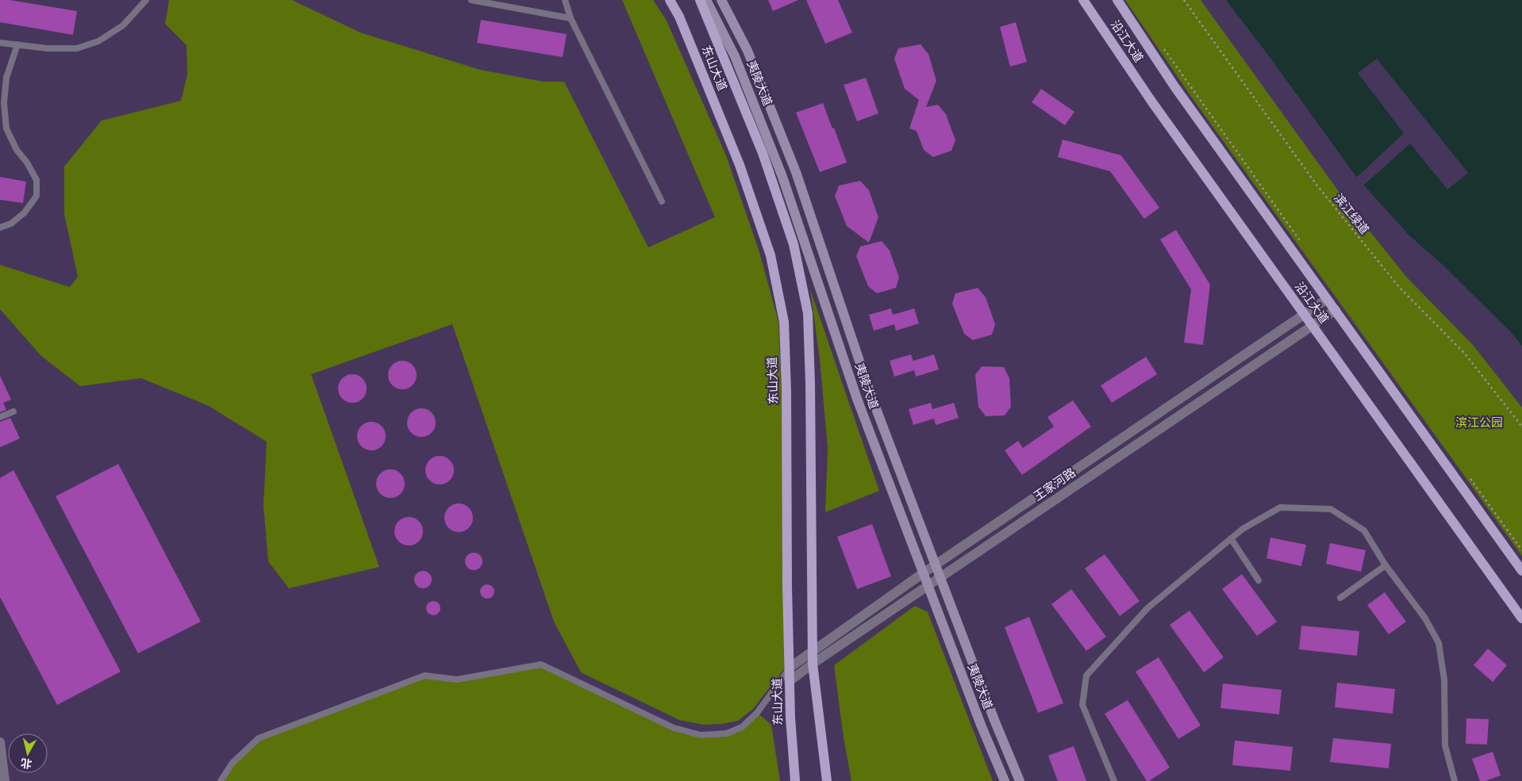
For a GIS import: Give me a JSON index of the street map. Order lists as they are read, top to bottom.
{
  "streets": {
    "main road": ["沿江大道", "东山大道", "夷陵大道"],
    "street": ["王家河路"],
    "path": ["滨江绿道"]
  },
  "crossings": [
    ["沿江大道", "王家河路"],
    ["东山大道", "王家河路"],
    ["夷陵大道", "王家河路"]
  ],
  "parks": ["滨江公园"],
  "north": "bottom"
}
